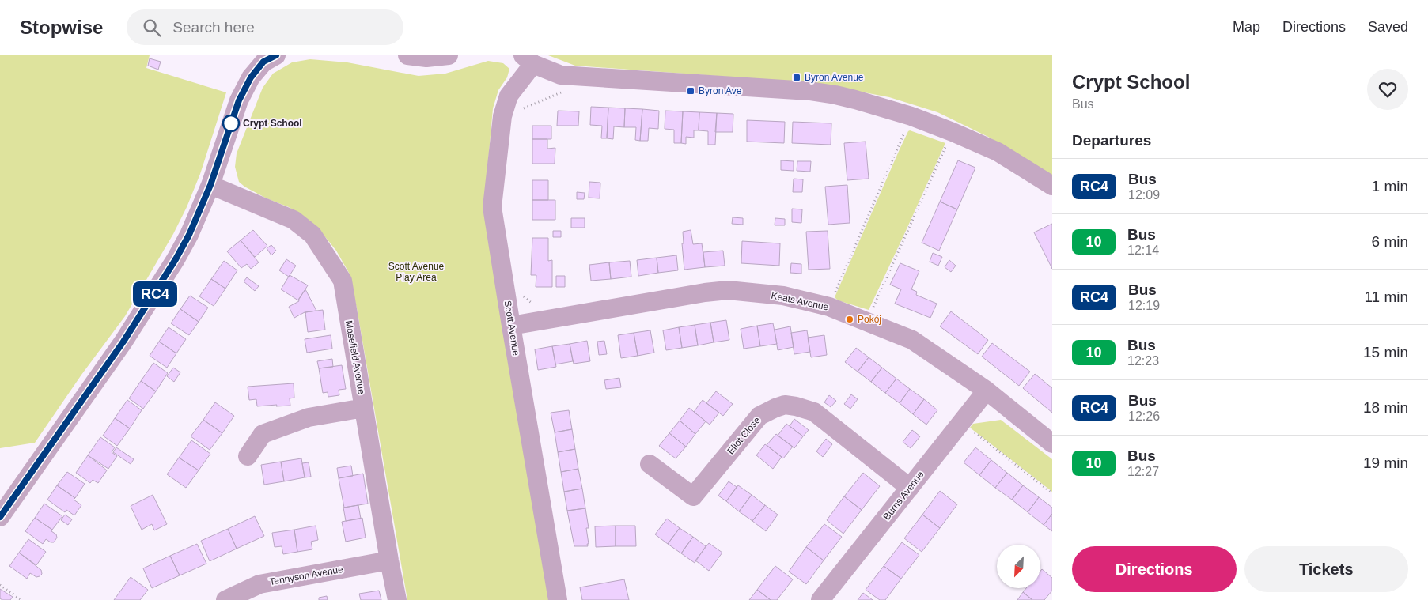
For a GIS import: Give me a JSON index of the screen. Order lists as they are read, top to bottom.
{
  "streets": {
    "street": [
      "Keats Avenue",
      "Scott Avenue",
      "Masefield Avenue",
      "Eliot Close",
      "Burns Avenue",
      "Tennyson Avenue"
    ]
  },
  "crossings": [
    ["Keats Avenue", "Scott Avenue"],
    ["Keats Avenue", "Burns Avenue"],
    ["Masefield Avenue", "Tennyson Avenue"],
    ["Eliot Close", "Burns Avenue"]
  ],
  "parks": ["Scott Avenue Play Area"],
  "places": {
    "transit": ["Byron Avenue", "Byron Ave"],
    "other": ["Crypt School", "Pokój"]
  },
  "lines": ["bus line RC4"],
  "north": "bottom left",
  "page": {
    "header": "Stopwise",
    "search": "Search here",
    "nav": ["Map", "Directions", "Saved"],
    "on_map": "RC4",
    "heading": [
      ["Crypt School", "Bus"],
      "Departures"
    ],
    "list": [
      {
        "mark": "RC4",
        "name": "Bus",
        "note": "12:09",
        "value": "1 min"
      },
      {
        "mark": "10",
        "name": "Bus",
        "note": "12:14",
        "value": "6 min"
      },
      {
        "mark": "RC4",
        "name": "Bus",
        "note": "12:19",
        "value": "11 min"
      },
      {
        "mark": "10",
        "name": "Bus",
        "note": "12:23",
        "value": "15 min"
      },
      {
        "mark": "RC4",
        "name": "Bus",
        "note": "12:26",
        "value": "18 min"
      },
      {
        "mark": "10",
        "name": "Bus",
        "note": "12:27",
        "value": "19 min"
      }
    ],
    "buttons": ["Directions", "Tickets"]
  }
}
